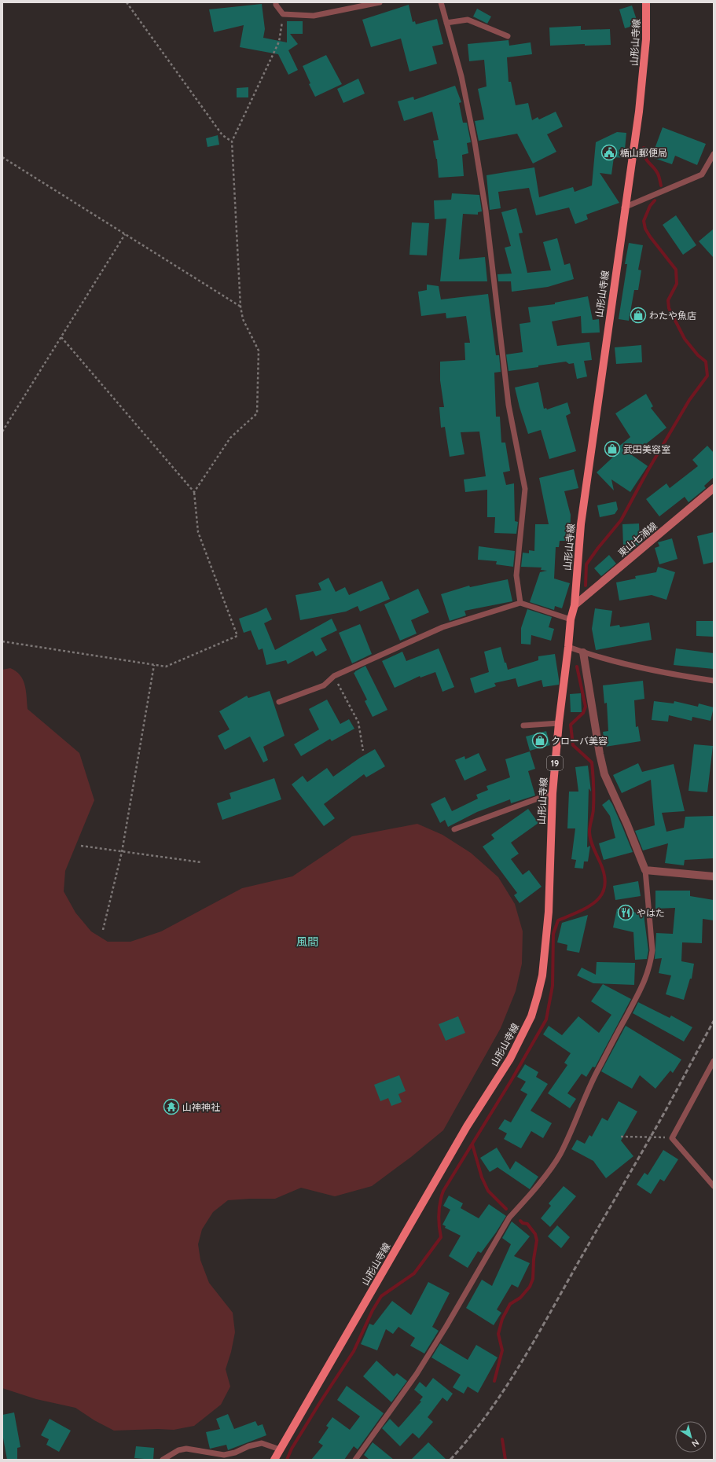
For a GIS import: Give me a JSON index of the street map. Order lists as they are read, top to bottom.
{
  "streets": {
    "main road": ["山形山寺線", "東山七浦線", "19"]
  },
  "crossings": [
    ["山形山寺線", "東山七浦線"]
  ],
  "districts": ["風間"],
  "places": {
    "public building": ["楯山郵便局"],
    "shop": ["わたや魚店", "武田美容室", "クローバ美容"],
    "restaurant": ["やはた"],
    "temple": ["山神神社"]
  },
  "north": "bottom right"
}
